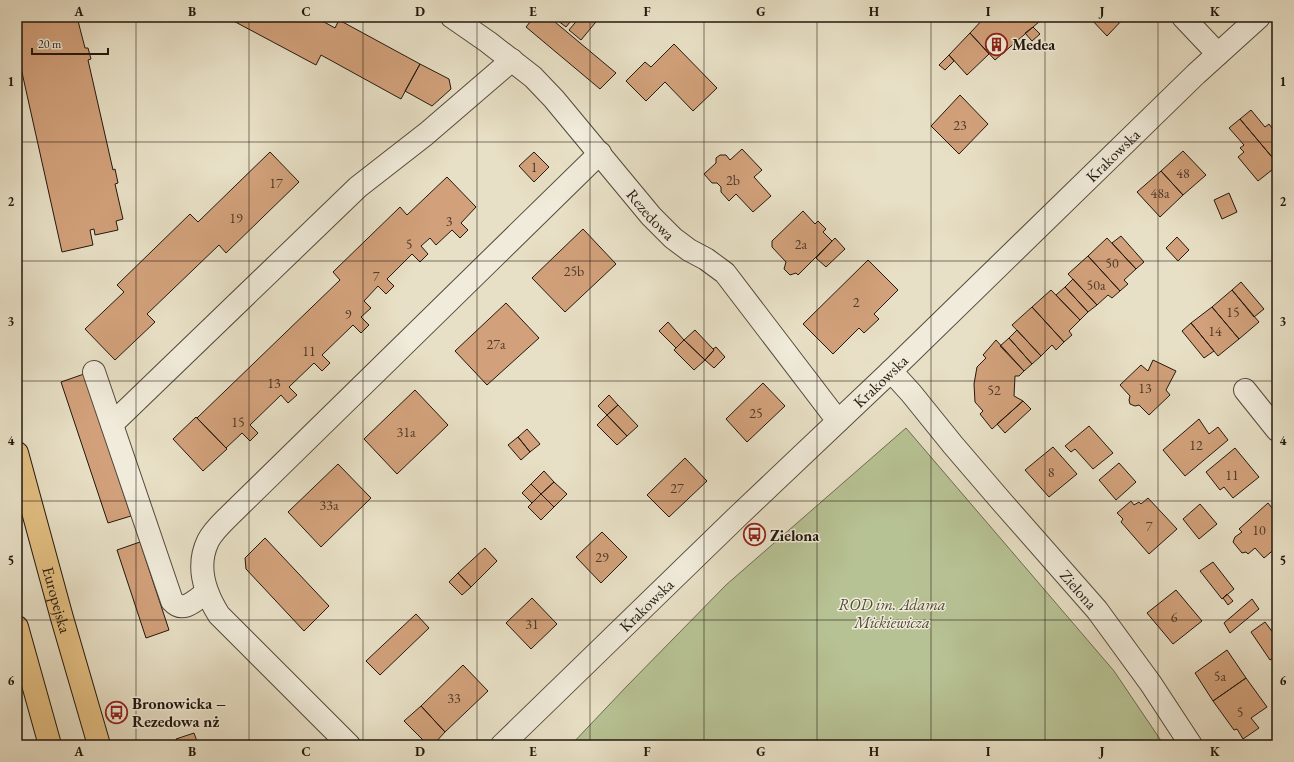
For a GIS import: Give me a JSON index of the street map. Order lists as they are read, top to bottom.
{
  "streets": {
    "main road": ["Europejska"],
    "street": ["Krakowska", "Rezedowa", "Zielona"]
  },
  "crossings": [
    ["Krakowska", "Rezedowa"],
    ["Krakowska", "Zielona"]
  ],
  "parks": ["ROD im. Adama Mickiewicza"],
  "places": {
    "building": ["Medea"],
    "bus stop": ["Zielona", "Bronowicka – Rezedowa nż"]
  },
  "house_numbers": [
    "23",
    "1",
    "48",
    "2b",
    "17",
    "48a",
    "19",
    "3",
    "5",
    "2a",
    "50",
    "25b",
    "7",
    "50a",
    "2",
    "15",
    "9",
    "14",
    "27a",
    "11",
    "13",
    "13",
    "52",
    "25",
    "15",
    "31a",
    "12",
    "8",
    "11",
    "27",
    "33a",
    "7",
    "10",
    "29",
    "6",
    "31",
    "5a",
    "33",
    "5"
  ],
  "scale_bar": "20 m",
  "grid": {
    "columns": [
      "A",
      "B",
      "C",
      "D",
      "E",
      "F",
      "G",
      "H",
      "I",
      "J",
      "K"
    ],
    "rows": [
      "1",
      "2",
      "3",
      "4",
      "5",
      "6"
    ]
  }
}
